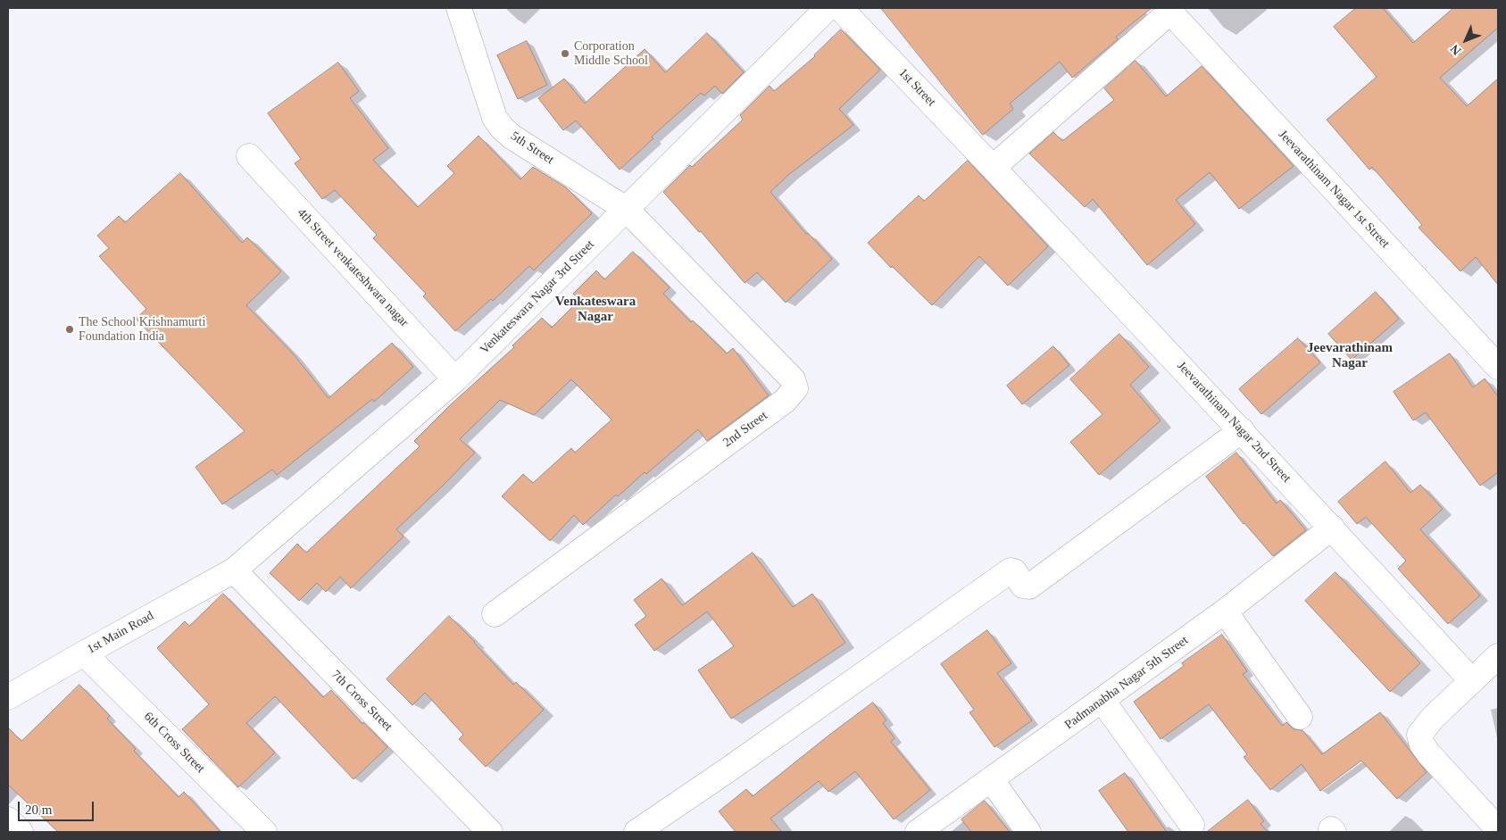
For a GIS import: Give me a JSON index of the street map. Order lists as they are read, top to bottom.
{
  "streets": {
    "street": [
      "1st Street",
      "5th Street",
      "Jeevarathinam Nagar 1st Street",
      "4th Street venkateshwara nagar",
      "Venkateswara Nagar 3rd Street",
      "Jeevarathinam Nagar 2nd Street",
      "2nd Street",
      "1st Main Road",
      "Padmanabha Nagar 5th Street",
      "7th Cross Street",
      "6th Cross Street"
    ]
  },
  "crossings": [
    ["1st Street", "Jeevarathinam Nagar 2nd Street"],
    ["5th Street", "Venkateswara Nagar 3rd Street"],
    ["5th Street", "2nd Street"],
    ["4th Street venkateshwara nagar", "Venkateswara Nagar 3rd Street"],
    ["Venkateswara Nagar 3rd Street", "2nd Street"],
    ["Venkateswara Nagar 3rd Street", "1st Main Road"],
    ["Venkateswara Nagar 3rd Street", "7th Cross Street"],
    ["Jeevarathinam Nagar 2nd Street", "Padmanabha Nagar 5th Street"],
    ["1st Main Road", "7th Cross Street"],
    ["1st Main Road", "6th Cross Street"]
  ],
  "districts": ["Venkateswara Nagar", "Jeevarathinam Nagar"],
  "places": ["Corporation Middle School", "The School Krishnamurti Foundation India"],
  "scale_bar": "20 m",
  "north": "bottom left"
}
